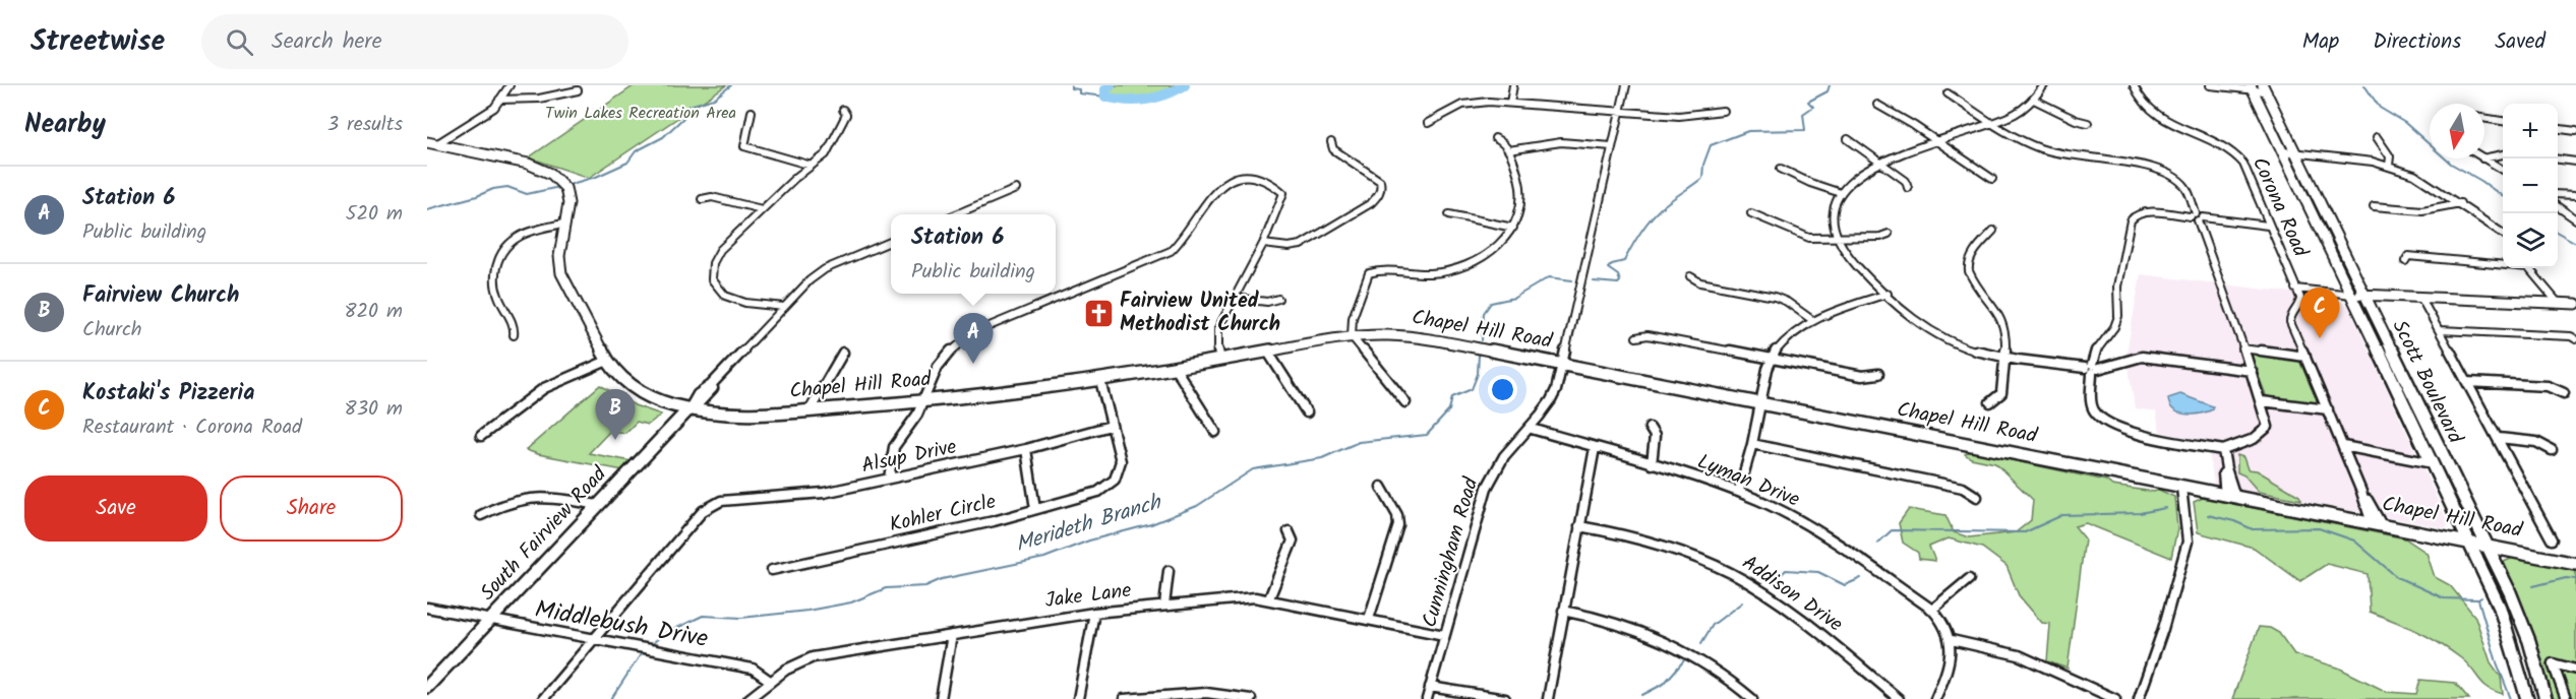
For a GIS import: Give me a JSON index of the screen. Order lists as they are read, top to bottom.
{
  "streets": {
    "street": [
      "Corona Road",
      "Chapel Hill Road",
      "Scott Boulevard",
      "Alsup Drive",
      "Lyman Drive",
      "Kohler Circle",
      "South Fairview Road",
      "Cunningham Road",
      "Addison Drive",
      "Jake Lane",
      "Middlebush Drive"
    ]
  },
  "crossings": [
    ["Corona Road", "Chapel Hill Road"],
    ["Chapel Hill Road", "Scott Boulevard"],
    ["Chapel Hill Road", "South Fairview Road"],
    ["Chapel Hill Road", "Cunningham Road"],
    ["Alsup Drive", "Kohler Circle"],
    ["Alsup Drive", "Middlebush Drive"],
    ["Lyman Drive", "Cunningham Road"],
    ["South Fairview Road", "Middlebush Drive"],
    ["Cunningham Road", "Jake Lane"],
    ["Jake Lane", "Middlebush Drive"]
  ],
  "water": ["Merideth Branch"],
  "parks": ["Twin Lakes Recreation Area"],
  "places": {
    "church": ["Fairview United Methodist Church"]
  },
  "north": "bottom",
  "page": {
    "header": "Streetwise",
    "search": "Search here",
    "nav": ["Map", "Directions", "Saved"],
    "heading": ["Nearby", "3 results"],
    "map_buttons": ["+", "−"],
    "list": [
      {
        "mark": "A",
        "name": "Station 6",
        "note": "Public building",
        "value": "520 m"
      },
      {
        "mark": "B",
        "name": "Fairview Church",
        "note": "Church",
        "value": "820 m"
      },
      {
        "mark": "C",
        "name": "Kostaki's Pizzeria",
        "note": "Restaurant · Corona Road",
        "value": "830 m"
      }
    ],
    "popup": ["Station 6", "Public building"],
    "pins": ["C", "A", "B"],
    "buttons": ["Save", "Share"]
  }
}
